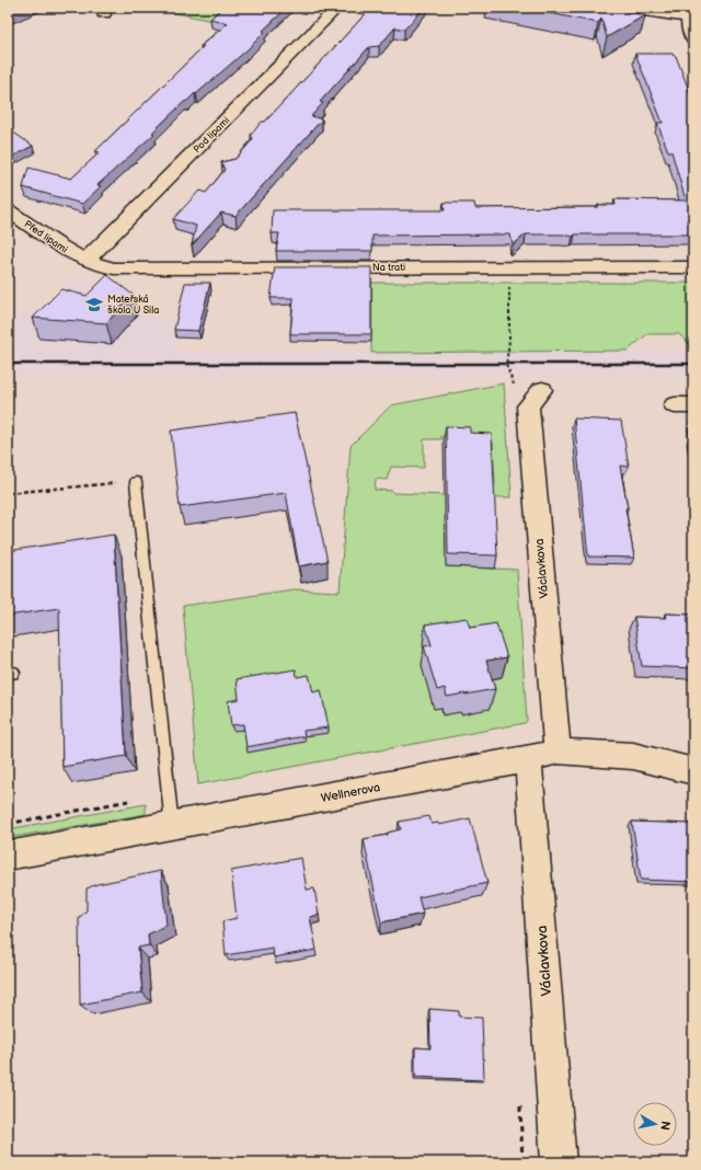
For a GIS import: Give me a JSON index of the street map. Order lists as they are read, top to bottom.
{
  "streets": {
    "street": [
      "Pod lipami",
      "Před lipami",
      "Na trati",
      "Václavkova",
      "Wellnerova"
    ]
  },
  "crossings": [
    ["Pod lipami", "Před lipami"],
    ["Pod lipami", "Na trati"],
    ["Před lipami", "Na trati"],
    ["Václavkova", "Wellnerova"]
  ],
  "places": {
    "school or university": ["Mateřská škola U Sila"]
  },
  "north": "right"
}
